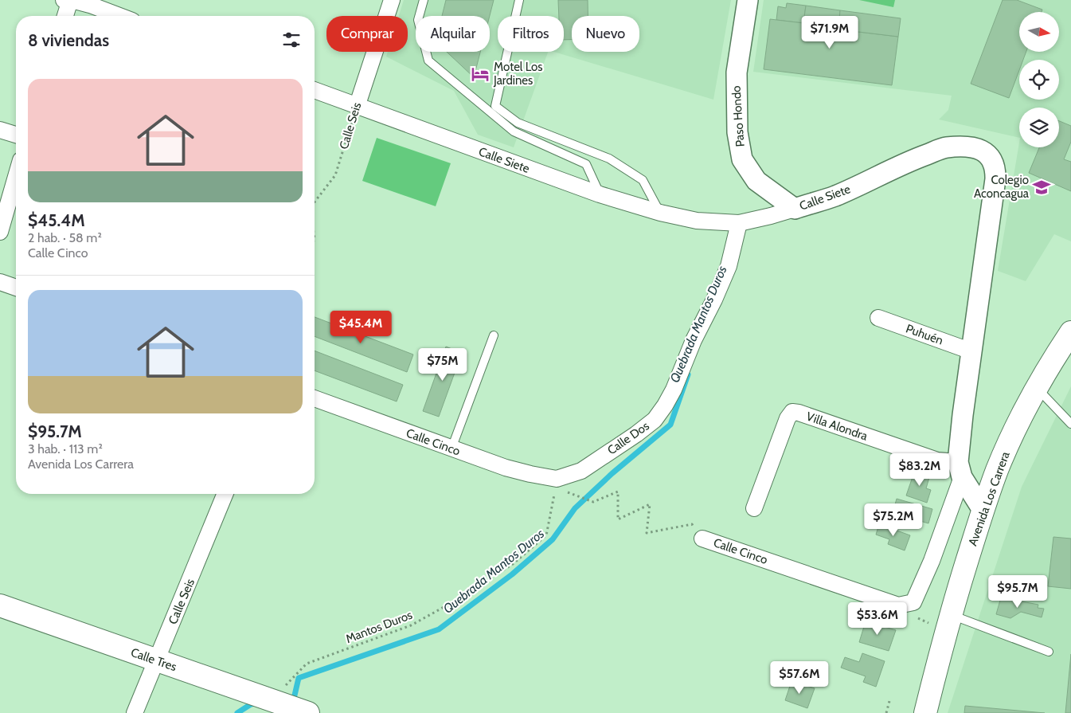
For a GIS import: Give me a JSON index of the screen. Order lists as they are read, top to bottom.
{
  "streets": {
    "main road": ["Avenida Los Carrera", "Calle Tres"],
    "street": [
      "Paso Hondo",
      "Calle Seis",
      "Calle Siete",
      "Puhuén",
      "Villa Alondra",
      "Calle Dos",
      "Calle Cinco"
    ],
    "path": ["Mantos Duros"]
  },
  "crossings": [
    ["Paso Hondo", "Calle Siete"],
    ["Calle Seis", "Calle Siete"],
    ["Calle Seis", "Calle Tres"],
    ["Calle Siete", "Puhuén"],
    ["Calle Siete", "Villa Alondra"],
    ["Calle Siete", "Calle Dos"],
    ["Calle Dos", "Calle Cinco"],
    ["Calle Cinco", "Mantos Duros"],
    ["Mantos Duros", "Calle Tres"]
  ],
  "water": ["Quebrada Mantos Duros"],
  "places": {
    "hotel": ["Motel Los Jardines"],
    "school or university": ["Colegio Aconcagua"]
  },
  "north": "right",
  "page": {
    "price": [
      "$71.9M",
      "$45.4M",
      "$75M",
      "$83.2M",
      "$75.2M",
      "$95.7M",
      "$53.6M",
      "$57.6M"
    ],
    "chip": [
      "Comprar",
      "Alquilar",
      "Filtros",
      "Nuevo"
    ],
    "heading": "8 viviendas",
    "list": [
      {
        "name": "$45.4M",
        "note": "2 hab. · 58 m² · Calle Cinco"
      },
      {
        "name": "$95.7M",
        "note": "3 hab. · 113 m² · Avenida Los Carrera"
      }
    ]
  }
}
